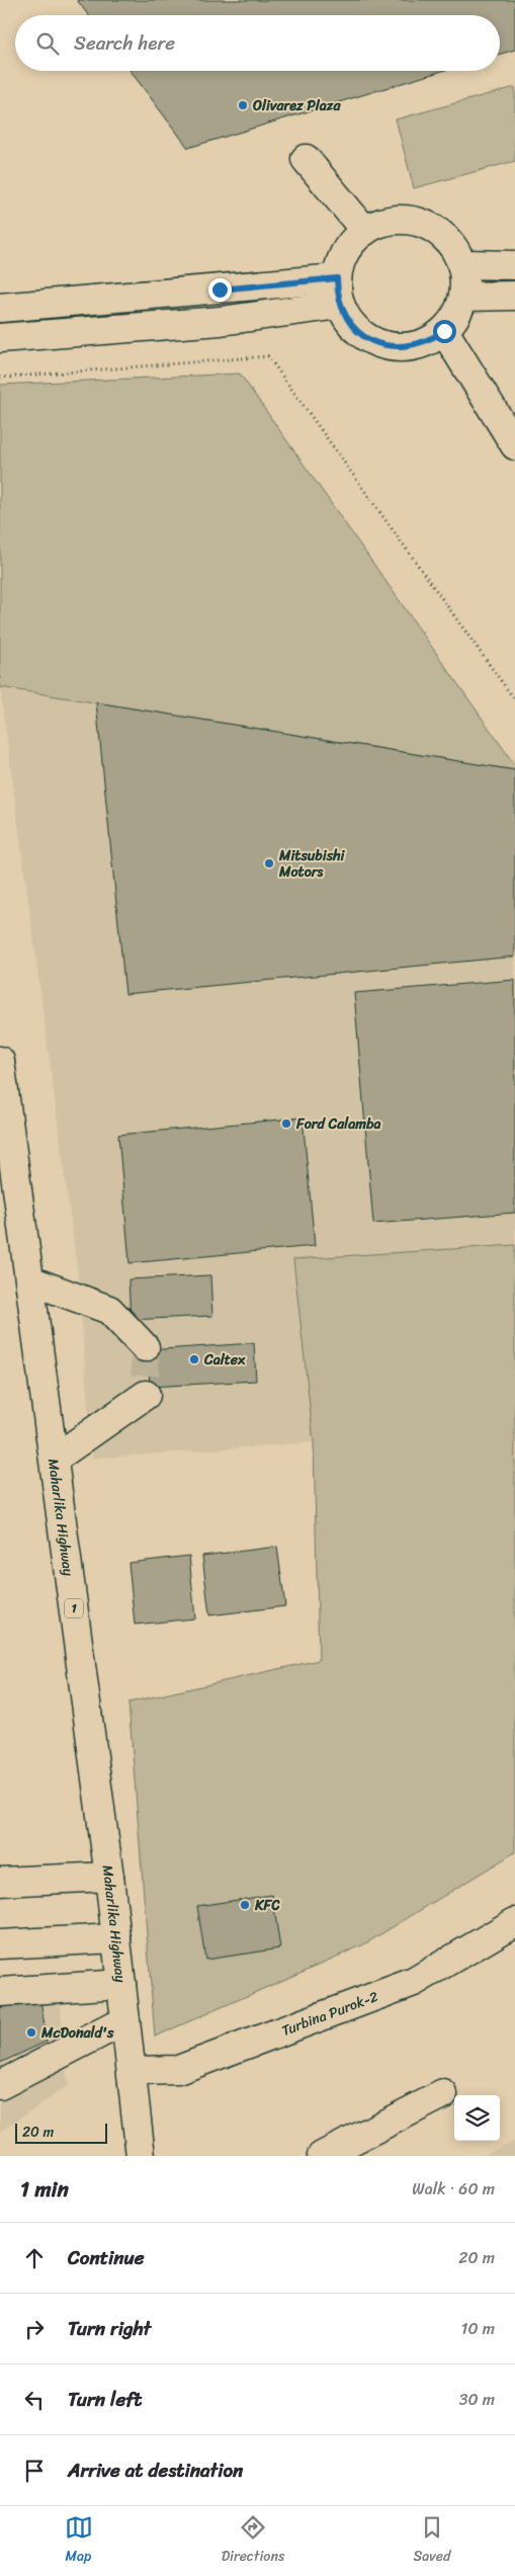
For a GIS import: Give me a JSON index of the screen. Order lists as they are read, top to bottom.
{
  "streets": {
    "main road": ["Maharlika Highway", "1", "Turbina Purok-2"]
  },
  "crossings": [
    ["Maharlika Highway", "Turbina Purok-2"]
  ],
  "places": [
    "Olivarez Plaza",
    "Mitsubishi Motors",
    "Ford Calamba",
    "Caltex",
    "KFC",
    "McDonald's"
  ],
  "scale_bar": "20 m",
  "page": {
    "search": "Search here",
    "scale": "20 m",
    "heading": ["1 min", "Walk · 60 m"],
    "list": [
      ["Continue", "20 m"],
      ["Turn right", "10 m"],
      ["Turn left", "30 m"],
      "Arrive at destination"
    ],
    "nav": ["Map", "Directions", "Saved"]
  }
}
